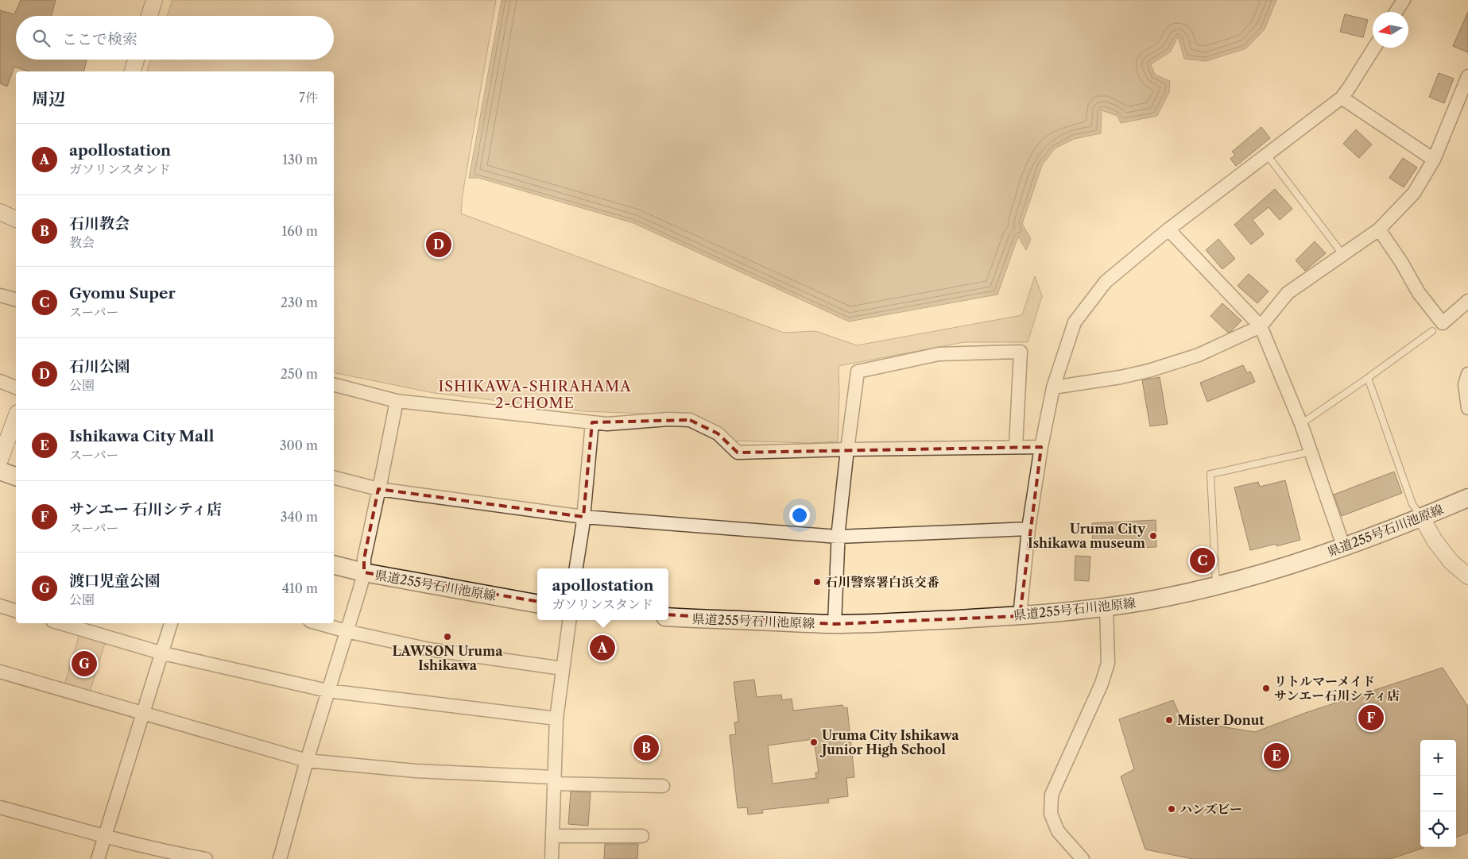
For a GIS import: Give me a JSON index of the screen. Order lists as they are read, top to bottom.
{
  "streets": {
    "main road": ["県道255号石川池原線"]
  },
  "districts": ["ISHIKAWA-SHIRAHAMA 2-CHOME"],
  "places": [
    "Uruma City Ishikawa museum",
    "石川警察署白浜交番",
    "LAWSON Uruma Ishikawa",
    "リトルマーメイド サンエー石川シティ店",
    "Mister Donut",
    "Uruma City Ishikawa Junior High School",
    "ハンズビー"
  ],
  "north": "left",
  "page": {
    "search": "ここで検索",
    "heading": ["周辺", "7件"],
    "list": [
      {
        "mark": "A",
        "name": "apollostation",
        "note": "ガソリンスタンド",
        "value": "130 m"
      },
      {
        "mark": "B",
        "name": "石川教会",
        "note": "教会",
        "value": "160 m"
      },
      {
        "mark": "C",
        "name": "Gyomu Super",
        "note": "スーパー",
        "value": "230 m"
      },
      {
        "mark": "D",
        "name": "石川公園",
        "note": "公園",
        "value": "250 m"
      },
      {
        "mark": "E",
        "name": "Ishikawa City Mall",
        "note": "スーパー",
        "value": "300 m"
      },
      {
        "mark": "F",
        "name": "サンエー 石川シティ店",
        "note": "スーパー",
        "value": "340 m"
      },
      {
        "mark": "G",
        "name": "渡口児童公園",
        "note": "公園",
        "value": "410 m"
      }
    ],
    "pins": [
      "D",
      "C",
      "A",
      "G",
      "F",
      "B",
      "E"
    ],
    "popup": ["apollostation", "ガソリンスタンド"],
    "map_buttons": ["+", "−"]
  }
}
